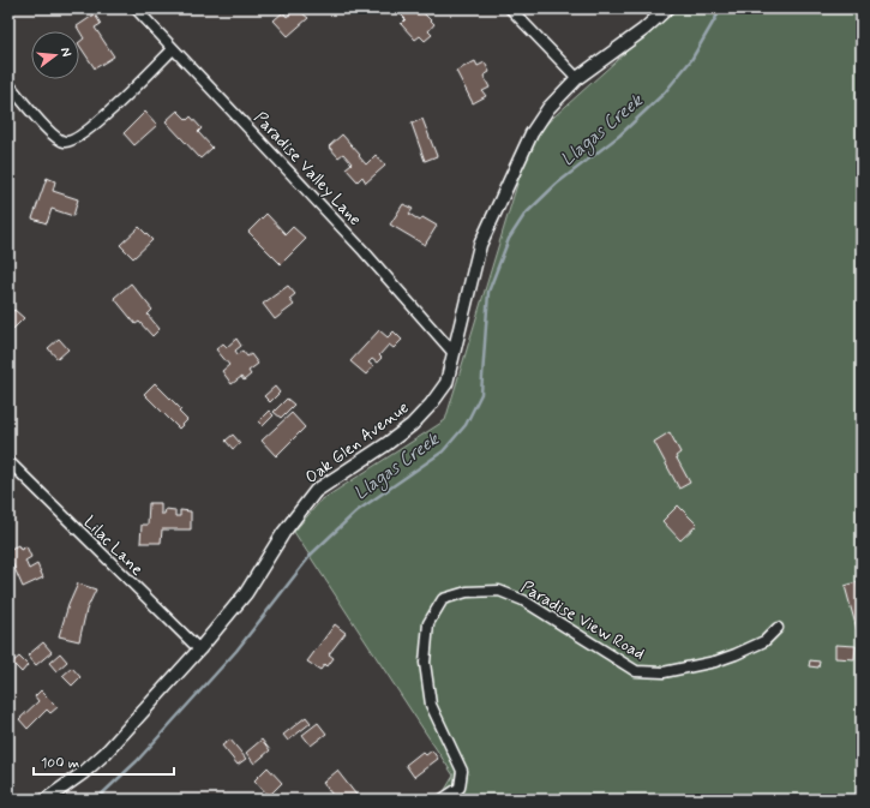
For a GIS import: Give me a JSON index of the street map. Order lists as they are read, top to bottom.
{
  "streets": {
    "street": [
      "Paradise Valley Lane",
      "Oak Glen Avenue",
      "Lilac Lane",
      "Paradise View Road"
    ]
  },
  "crossings": [
    ["Paradise Valley Lane", "Oak Glen Avenue"],
    ["Oak Glen Avenue", "Lilac Lane"]
  ],
  "water": ["Llagas Creek"],
  "scale_bar": "100 m",
  "north": "right"
}
